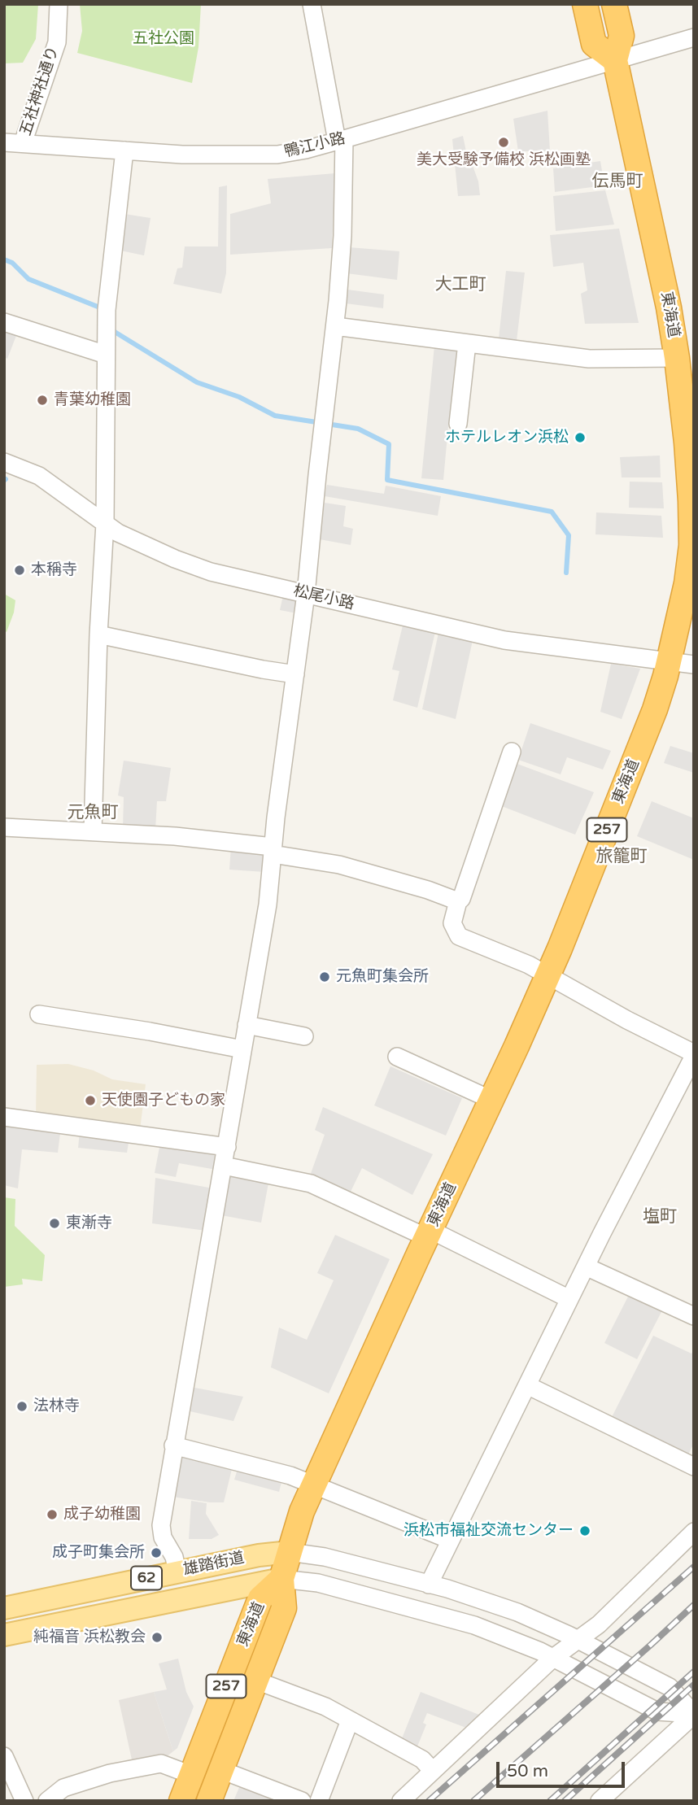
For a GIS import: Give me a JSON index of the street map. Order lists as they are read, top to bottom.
{
  "streets": {
    "highway": ["東海道", "257"],
    "main road": ["雄踏街道", "62"],
    "street": ["五社神社通り", "鴨江小路", "松尾小路"]
  },
  "crossings": [
    ["五社神社通り", "鴨江小路"],
    ["鴨江小路", "東海道"],
    ["鴨江小路", "257"],
    ["東海道", "松尾小路"],
    ["東海道", "257"],
    ["東海道", "雄踏街道"],
    ["257", "雄踏街道"]
  ],
  "districts": [
    "伝馬町",
    "大工町",
    "元魚町",
    "旅籠町",
    "塩町"
  ],
  "parks": ["五社公園"],
  "places": [
    "美大受験予備校 浜松画塾",
    "青葉幼稚園",
    "ホテルレオン浜松",
    "本稱寺",
    "元魚町集会所",
    "天使園子どもの家",
    "東漸寺",
    "法林寺",
    "成子幼稚園",
    "浜松市福祉交流センター",
    "成子町集会所",
    "純福音 浜松教会"
  ],
  "scale_bar": "50 m"
}
